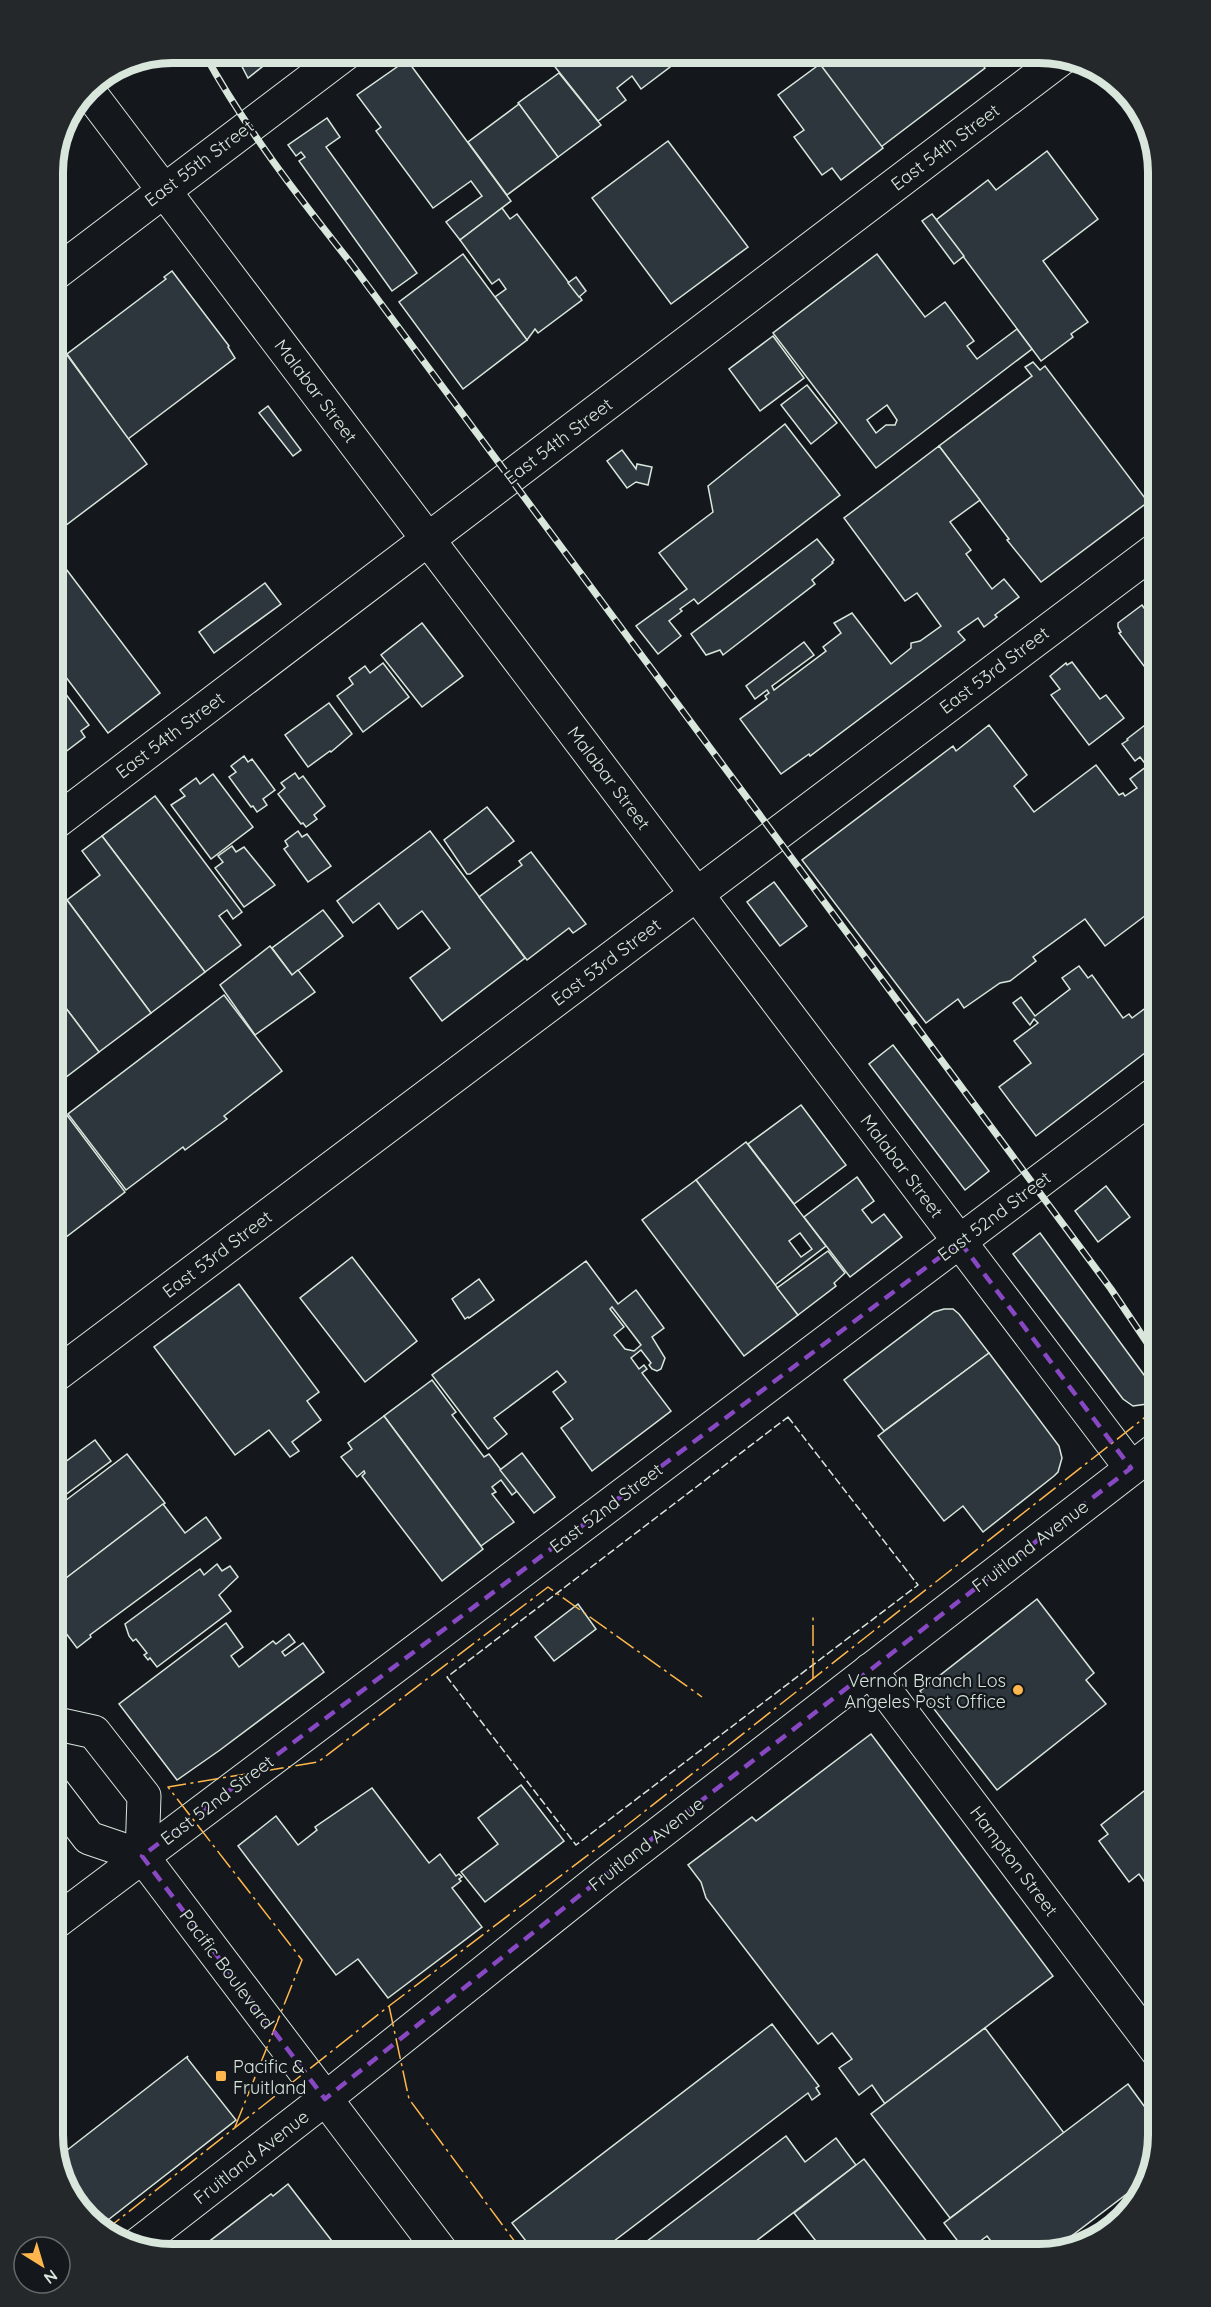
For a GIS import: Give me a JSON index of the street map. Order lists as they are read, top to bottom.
{
  "streets": {
    "street": [
      "East 54th Street",
      "East 55th Street",
      "Malabar Street",
      "East 53rd Street",
      "East 52nd Street",
      "Fruitland Avenue",
      "Hampton Street",
      "Pacific Boulevard"
    ]
  },
  "crossings": [
    ["East 54th Street", "Malabar Street"],
    ["East 55th Street", "Malabar Street"],
    ["Malabar Street", "East 53rd Street"],
    ["Malabar Street", "East 52nd Street"],
    ["Malabar Street", "Fruitland Avenue"],
    ["East 52nd Street", "Pacific Boulevard"],
    ["Fruitland Avenue", "Hampton Street"],
    ["Fruitland Avenue", "Pacific Boulevard"]
  ],
  "places": {
    "other": ["Vernon Branch Los Angeles Post Office"],
    "transit": ["Pacific & Fruitland"]
  },
  "north": "bottom right"
}
